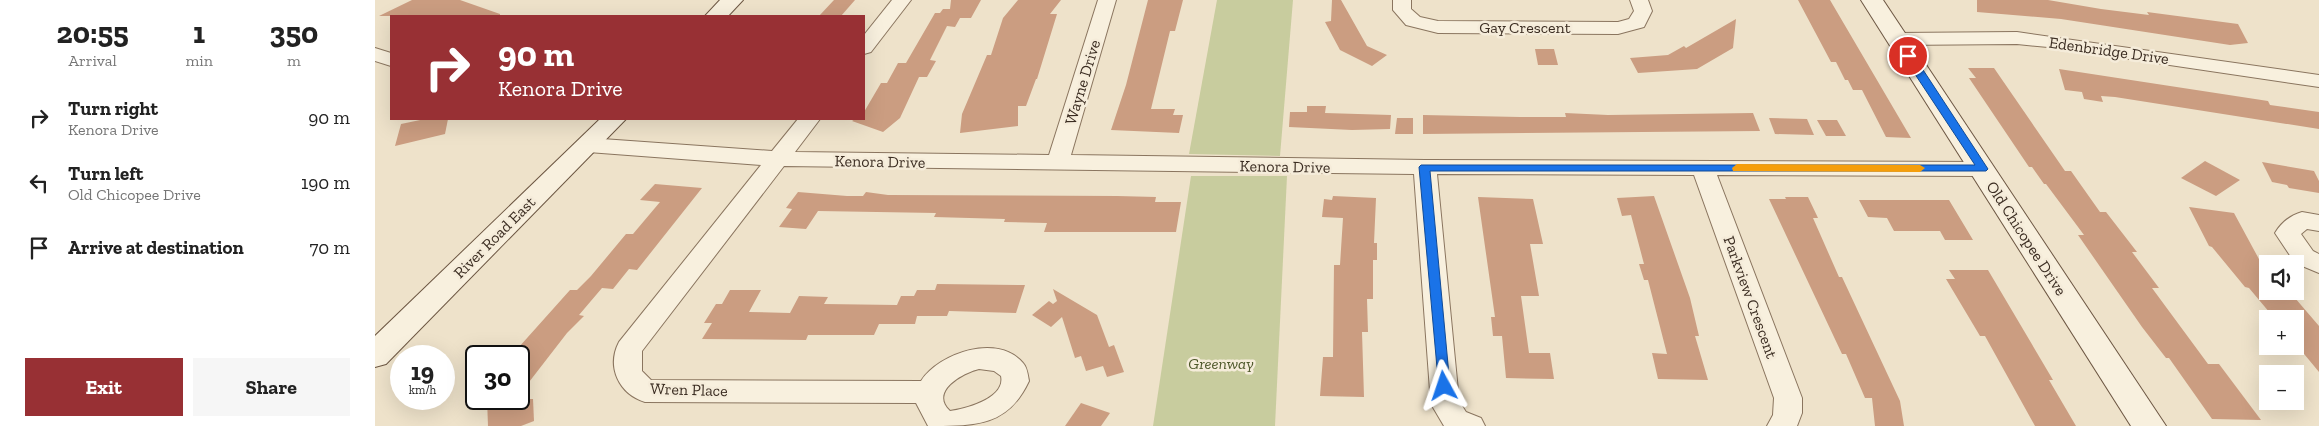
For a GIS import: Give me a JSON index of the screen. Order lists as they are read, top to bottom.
{
  "streets": {
    "street": [
      "Gay Crescent",
      "Edenbridge Drive",
      "Wayne Drive",
      "Kenora Drive",
      "River Road East",
      "Old Chicopee Drive",
      "Parkview Crescent",
      "Wren Place"
    ]
  },
  "crossings": [
    ["Edenbridge Drive", "Old Chicopee Drive"],
    ["Wayne Drive", "Kenora Drive"],
    ["Kenora Drive", "River Road East"],
    ["Kenora Drive", "Old Chicopee Drive"],
    ["Kenora Drive", "Parkview Crescent"],
    ["Kenora Drive", "Wren Place"]
  ],
  "parks": ["Greenway"],
  "page": {
    "eta": [
      "20:55",
      "Arrival",
      "1",
      "min",
      "350",
      "m"
    ],
    "turn": ["90 m", "Kenora Drive"],
    "list": [
      {
        "name": "Turn right",
        "note": "Kenora Drive",
        "value": "90 m"
      },
      {
        "name": "Turn left",
        "note": "Old Chicopee Drive",
        "value": "190 m"
      },
      {
        "name": "Arrive at destination",
        "value": "70 m"
      }
    ],
    "map_buttons": ["+", "−"],
    "speed": "19 km/h",
    "limit": "30",
    "buttons": ["Exit", "Share"]
  }
}
